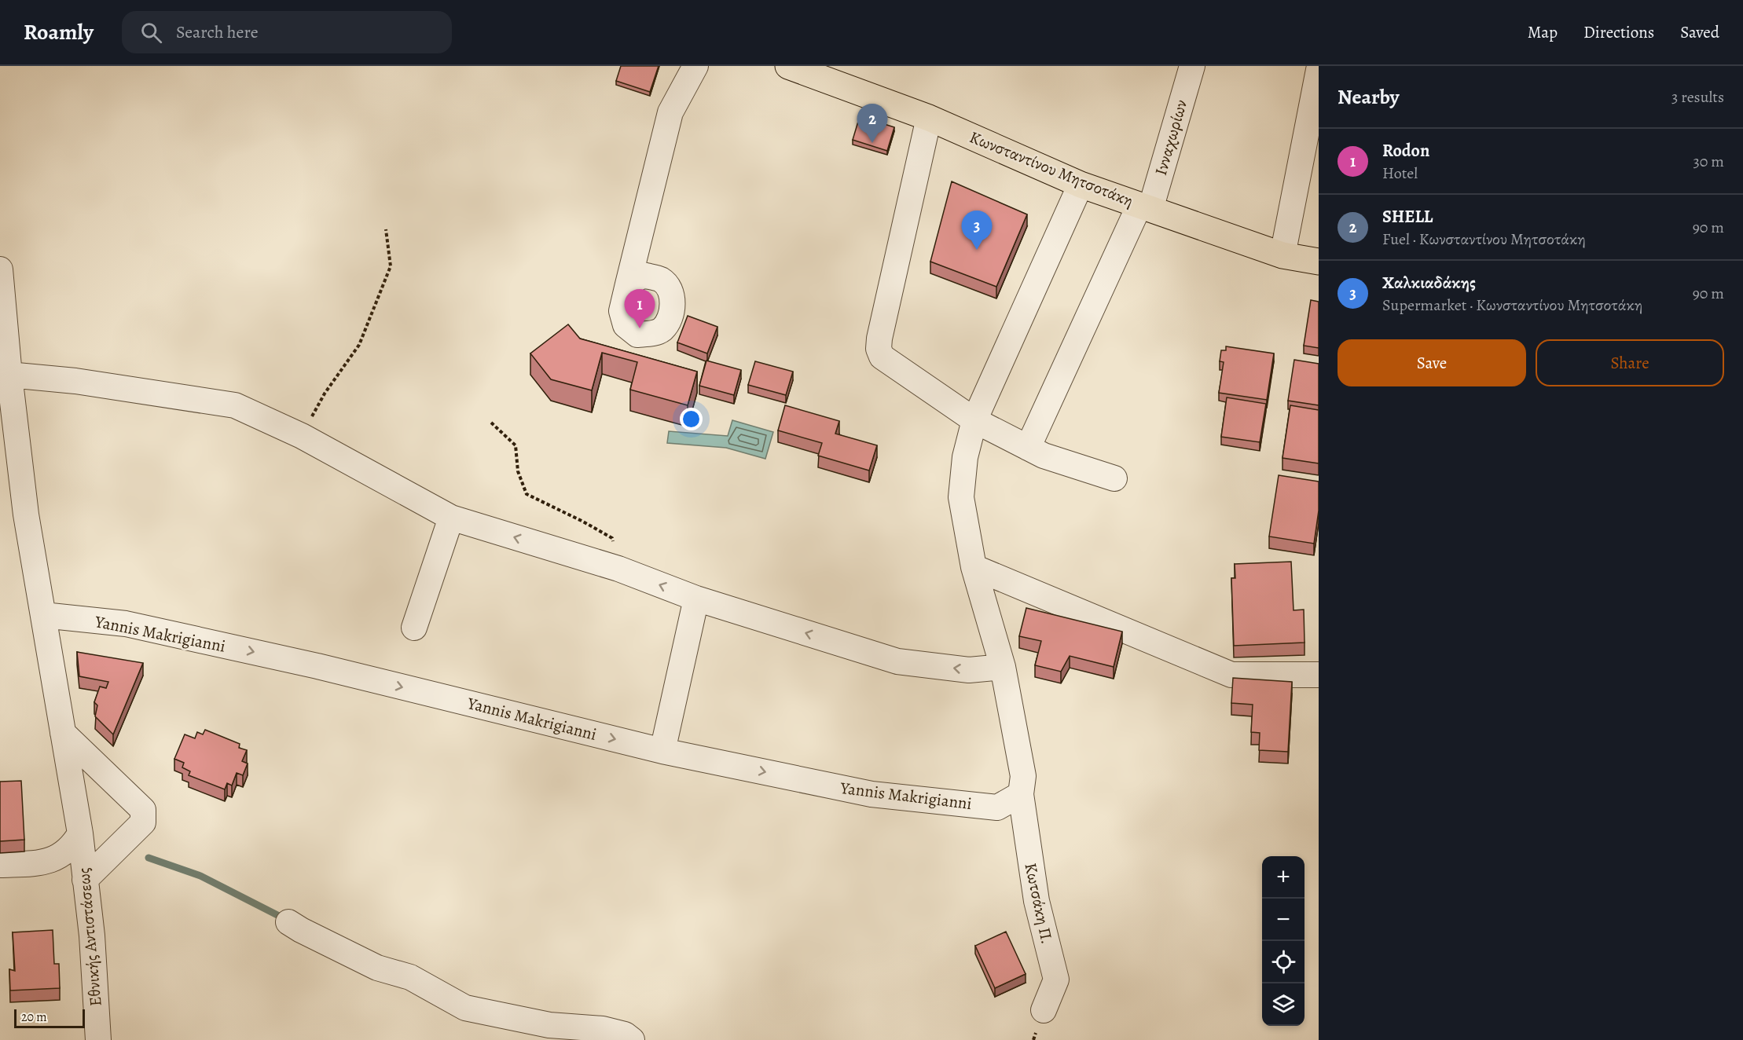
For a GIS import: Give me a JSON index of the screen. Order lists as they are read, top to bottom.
{
  "streets": {
    "main road": ["Κωνσταντίνου Μητσοτάκη"],
    "street": [
      "Ινναχωρίων",
      "Yannis Makrigianni",
      "Κωτσάκη Π.",
      "Εθνικής Αντιστάσεως"
    ]
  },
  "crossings": [
    ["Ινναχωρίων", "Κωνσταντίνου Μητσοτάκη"],
    ["Κωνσταντίνου Μητσοτάκη", "Κωτσάκη Π."],
    ["Yannis Makrigianni", "Κωτσάκη Π."],
    ["Yannis Makrigianni", "Εθνικής Αντιστάσεως"]
  ],
  "scale_bar": "20 m",
  "page": {
    "header": "Roamly",
    "search": "Search here",
    "nav": ["Map", "Directions", "Saved"],
    "heading": ["Nearby", "3 results"],
    "pins": ["2", "3", "1"],
    "list": [
      {
        "mark": "1",
        "name": "Rodon",
        "note": "Hotel",
        "value": "30 m"
      },
      {
        "mark": "2",
        "name": "SHELL",
        "note": "Fuel · Κωνσταντίνου Μητσοτάκη",
        "value": "90 m"
      },
      {
        "mark": "3",
        "name": "Χαλκιαδάκης",
        "note": "Supermarket · Κωνσταντίνου Μητσοτάκη",
        "value": "90 m"
      }
    ],
    "buttons": ["Save", "Share"],
    "map_buttons": ["+", "−"],
    "scale": "20 m"
  }
}
